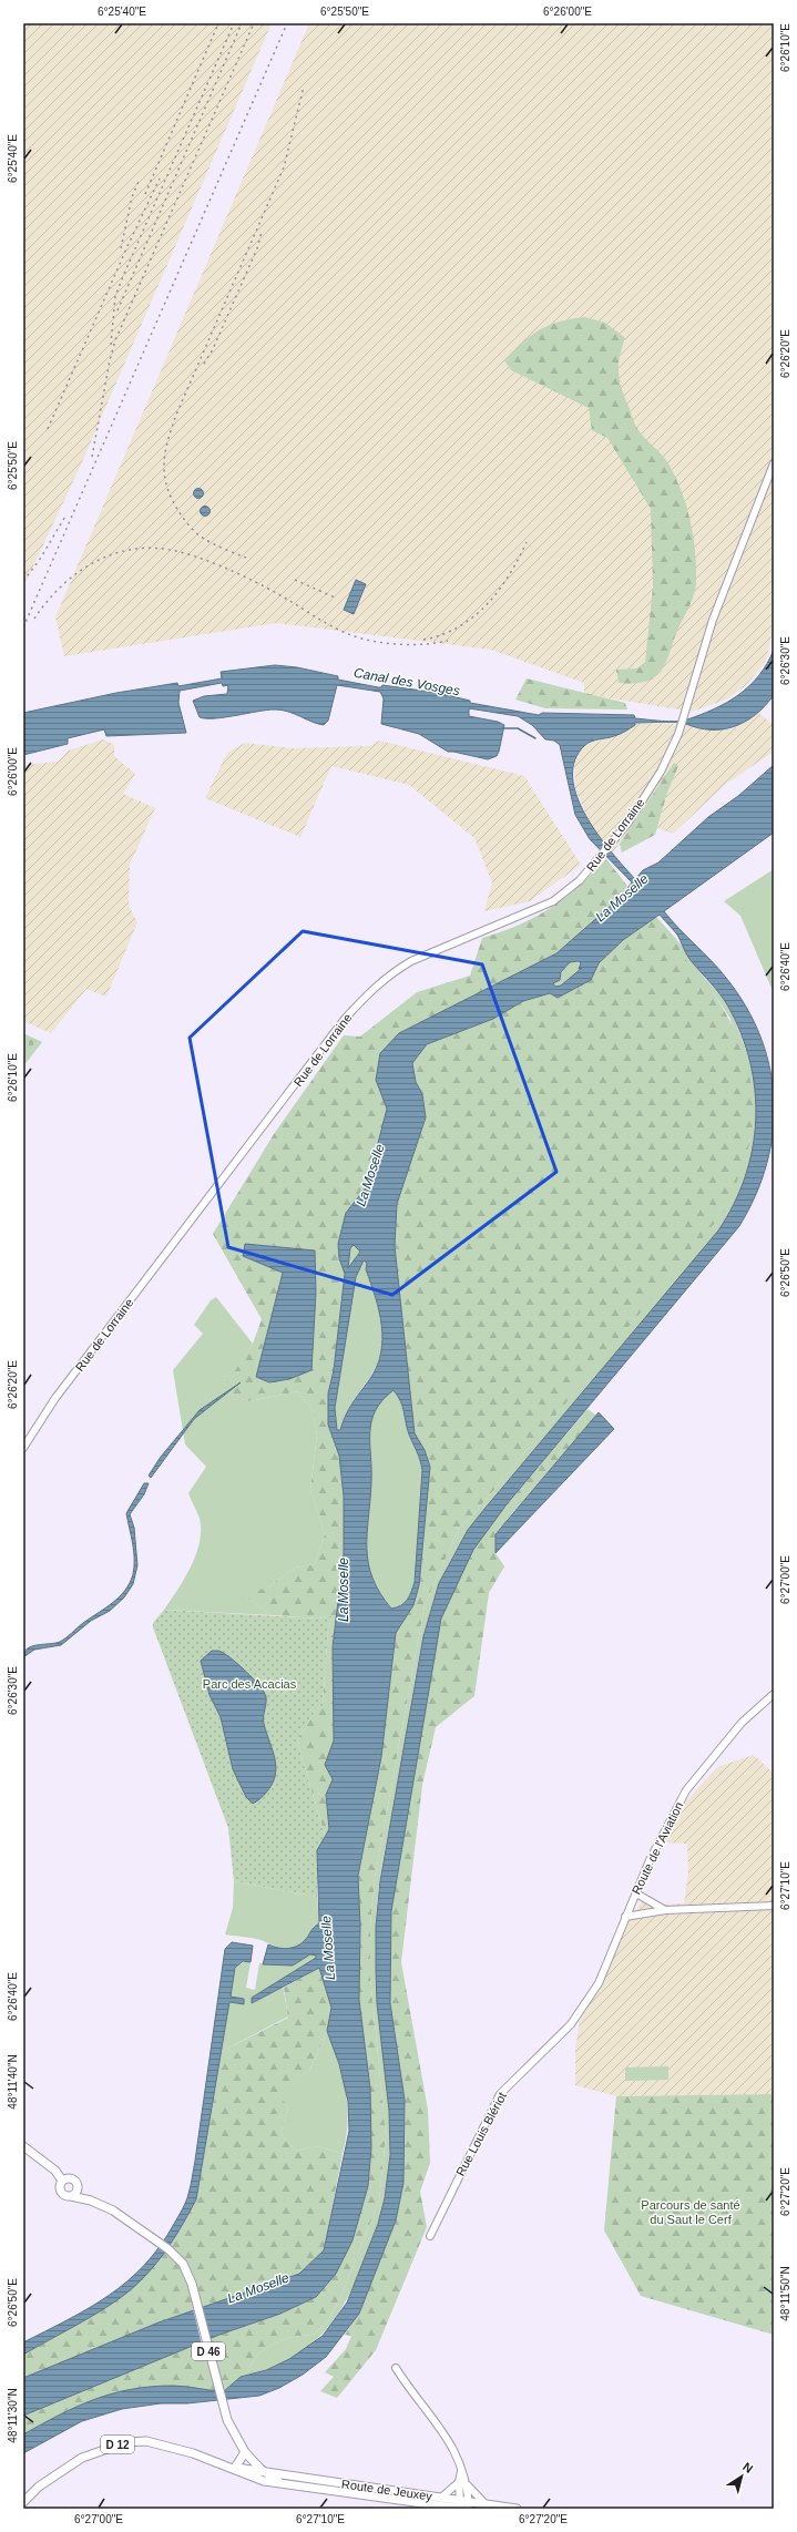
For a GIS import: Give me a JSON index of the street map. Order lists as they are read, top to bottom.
{
  "streets": {
    "main road": [
      "Rue de Lorraine",
      "Route de l'Aviation",
      "Rue Louis Blériot",
      "D 46",
      "D 12",
      "Route de Jeuxey"
    ]
  },
  "crossings": [
    ["Route de l'Aviation", "Rue Louis Blériot"],
    ["D 46", "D 12"],
    ["D 46", "Route de Jeuxey"],
    ["D 12", "Route de Jeuxey"]
  ],
  "water": ["Canal des Vosges", "La Moselle"],
  "parks": ["Parc des Acacias", "Parcours de santé du Saut le Cerf"],
  "north": "top right",
  "coordinates": [
    "6°25'40\"E",
    "6°25'50\"E",
    "6°26'00\"E",
    "6°26'10\"E",
    "6°26'20\"E",
    "6°26'30\"E",
    "6°26'40\"E",
    "6°26'50\"E",
    "6°27'00\"E",
    "6°27'10\"E",
    "48°11'40\"N",
    "6°27'20\"E",
    "48°11'50\"N",
    "48°11'30\"N"
  ]
}
